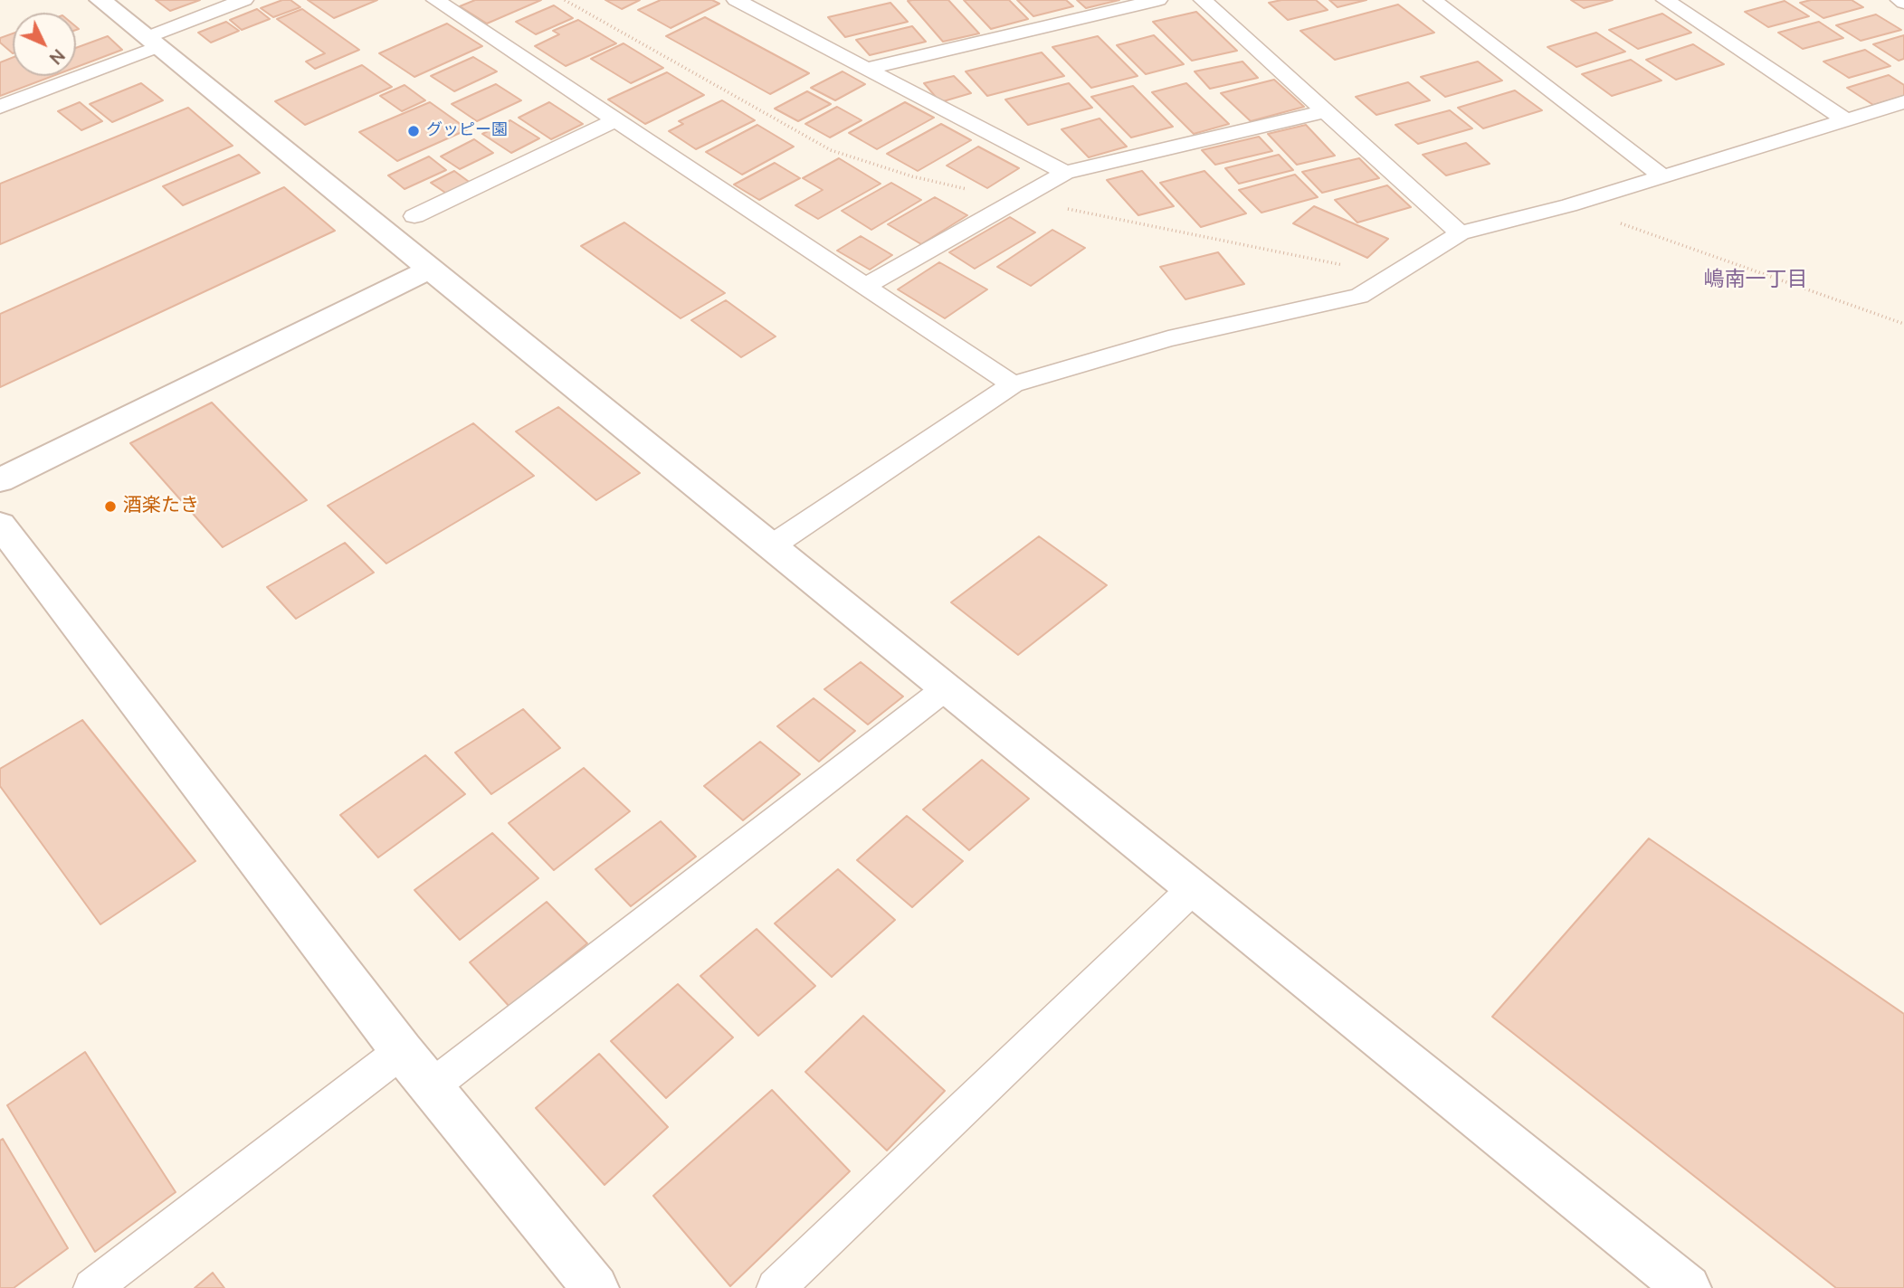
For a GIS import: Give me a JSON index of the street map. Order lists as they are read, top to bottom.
{
  "districts": ["嶋南一丁目"],
  "places": ["グッピー園", "酒楽たき"],
  "north": "bottom right"
}
